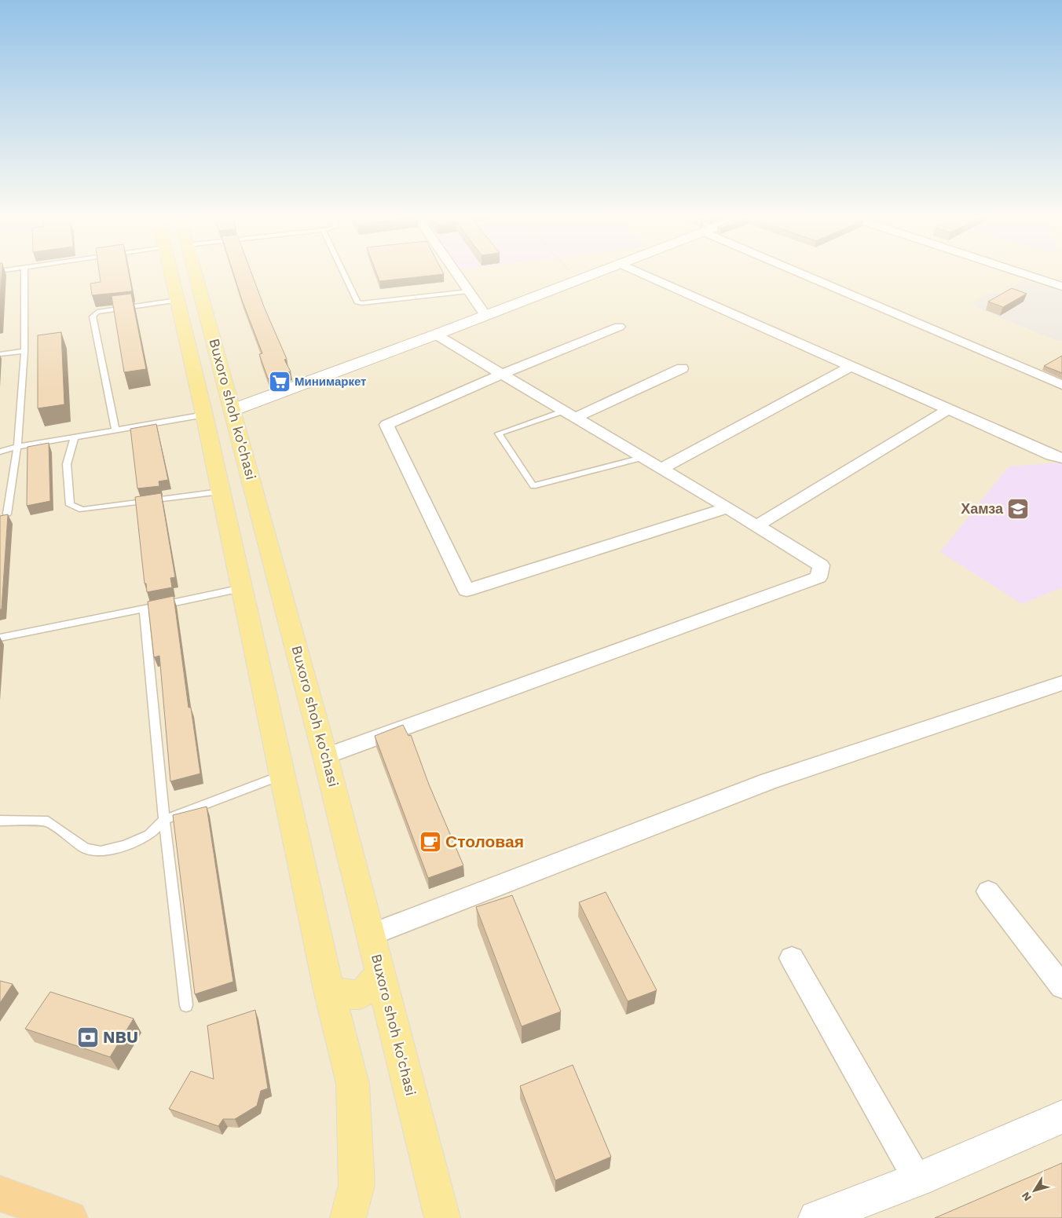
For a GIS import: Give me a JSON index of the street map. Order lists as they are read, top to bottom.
{
  "streets": {
    "main road": ["Buxoro shoh ko'chasi"]
  },
  "places": {
    "supermarket": ["Минимаркет"],
    "school or university": ["Хамза"],
    "cafe": ["Столовая"],
    "bank": ["NBU"]
  },
  "north": "bottom left"
}
